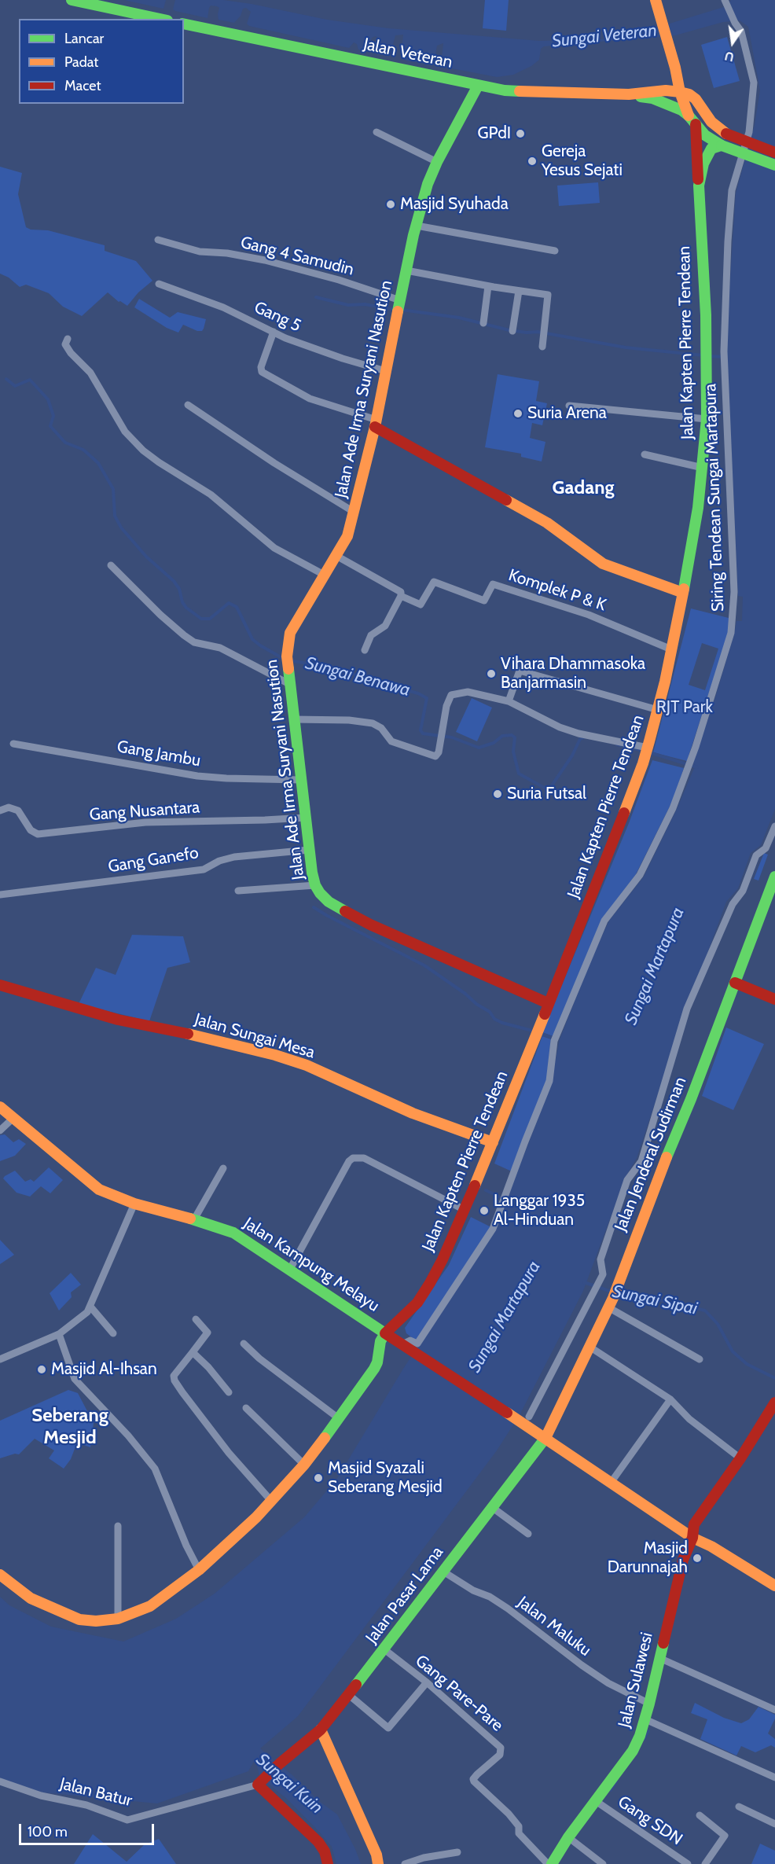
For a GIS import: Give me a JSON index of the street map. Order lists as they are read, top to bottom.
{
  "streets": {
    "main road": [
      "Jalan Veteran",
      "Jalan Kapten Pierre Tendean",
      "Jalan Ade Irma Suryani Nasution",
      "Jalan Sungai Mesa",
      "Jalan Jenderal Sudirman",
      "Jalan Kampung Melayu",
      "Jalan Pasar Lama",
      "Jalan Sulawesi"
    ],
    "street": [
      "Gang 4 Samudin",
      "Gang 5",
      "Siring Tendean Sungai Martapura",
      "Komplek P & K",
      "Gang Jambu",
      "Gang Nusantara",
      "Gang Ganefo",
      "Jalan Maluku",
      "Gang Pare-Pare",
      "Jalan Batur",
      "Gang SDN"
    ]
  },
  "crossings": [
    ["Jalan Veteran", "Jalan Ade Irma Suryani Nasution"],
    ["Gang 4 Samudin", "Jalan Ade Irma Suryani Nasution"],
    ["Gang 5", "Jalan Ade Irma Suryani Nasution"],
    ["Jalan Kapten Pierre Tendean", "Jalan Ade Irma Suryani Nasution"],
    ["Jalan Kapten Pierre Tendean", "Komplek P & K"],
    ["Jalan Kapten Pierre Tendean", "Jalan Sungai Mesa"],
    ["Jalan Kapten Pierre Tendean", "Jalan Kampung Melayu"],
    ["Jalan Ade Irma Suryani Nasution", "Gang Jambu"],
    ["Jalan Ade Irma Suryani Nasution", "Gang Nusantara"],
    ["Jalan Ade Irma Suryani Nasution", "Gang Ganefo"],
    ["Siring Tendean Sungai Martapura", "Jalan Kampung Melayu"],
    ["Jalan Jenderal Sudirman", "Jalan Kampung Melayu"],
    ["Jalan Jenderal Sudirman", "Jalan Pasar Lama"],
    ["Jalan Kampung Melayu", "Jalan Pasar Lama"],
    ["Jalan Kampung Melayu", "Jalan Sulawesi"],
    ["Jalan Pasar Lama", "Jalan Maluku"],
    ["Jalan Pasar Lama", "Gang Pare-Pare"],
    ["Jalan Pasar Lama", "Jalan Batur"],
    ["Jalan Maluku", "Jalan Sulawesi"],
    ["Jalan Sulawesi", "Gang SDN"]
  ],
  "districts": ["Gadang", "Seberang Mesjid"],
  "water": [
    "Sungai Veteran",
    "Sungai Benawa",
    "Sungai Martapura",
    "Sungai Sipai",
    "Sungai Kuin"
  ],
  "parks": ["RJT Park"],
  "places": [
    "GPdI",
    "Gereja Yesus Sejati",
    "Masjid Syuhada",
    "Suria Arena",
    "Vihara Dhammasoka Banjarmasin",
    "Suria Futsal",
    "Langgar 1935 Al-Hinduan",
    "Masjid Al-Ihsan",
    "Masjid Syazali Seberang Mesjid",
    "Masjid Darunnajah"
  ],
  "legend": ["Lancar", "Padat", "Macet"],
  "scale_bar": "100 m",
  "north": "bottom"
}
